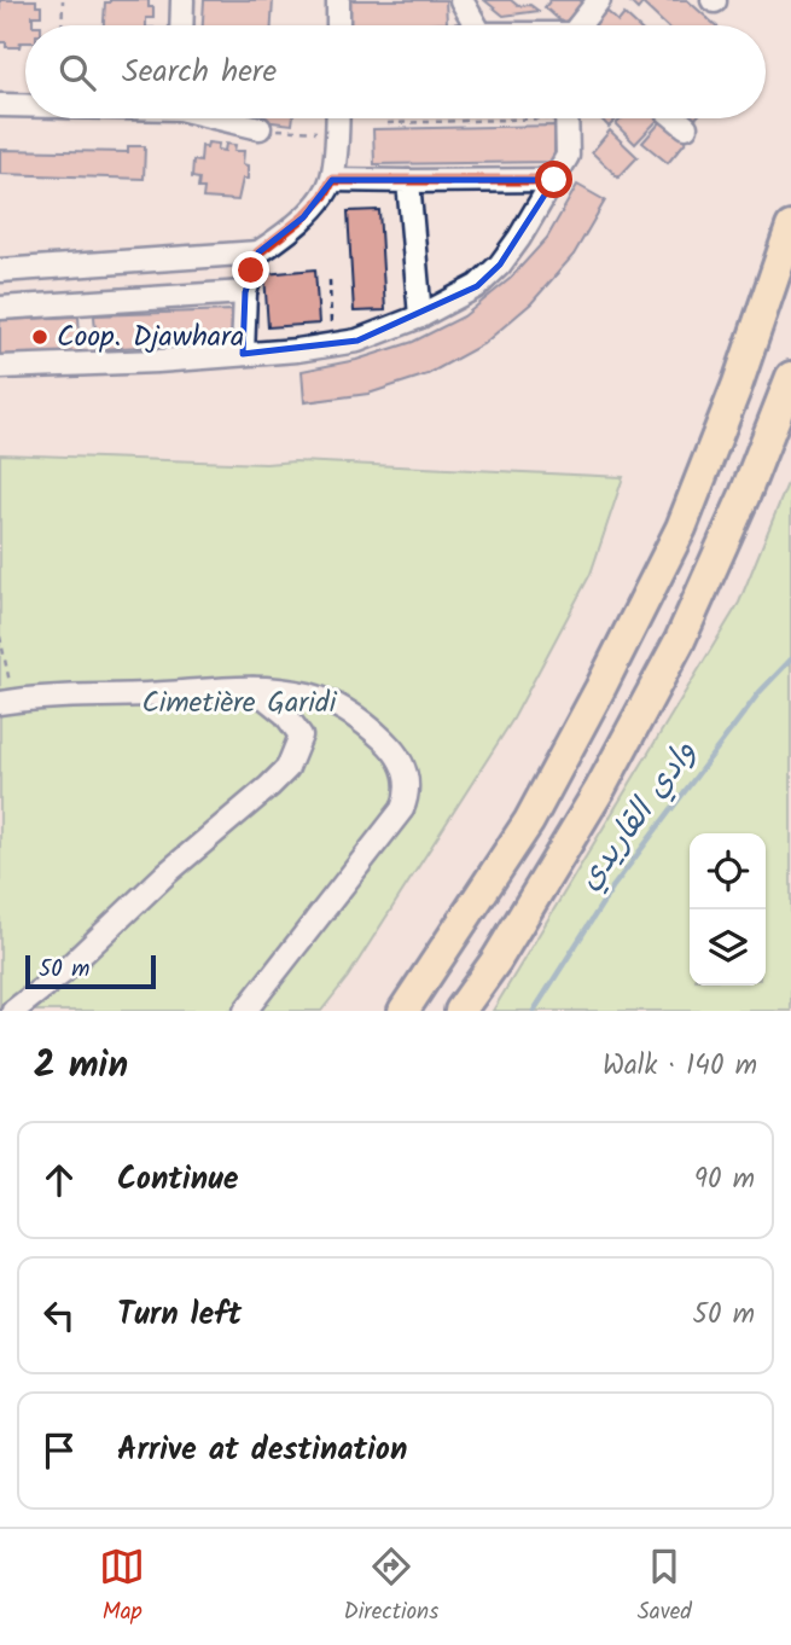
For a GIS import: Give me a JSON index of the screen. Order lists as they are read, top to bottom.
{
  "water": ["وادي القاريدي"],
  "parks": ["Cimetière Garidi"],
  "places": ["Coop. Djawhara"],
  "scale_bar": "50 m",
  "page": {
    "search": "Search here",
    "scale": "50 m",
    "heading": ["2 min", "Walk · 140 m"],
    "list": [
      ["Continue", "90 m"],
      ["Turn left", "50 m"],
      "Arrive at destination"
    ],
    "nav": ["Map", "Directions", "Saved"]
  }
}
